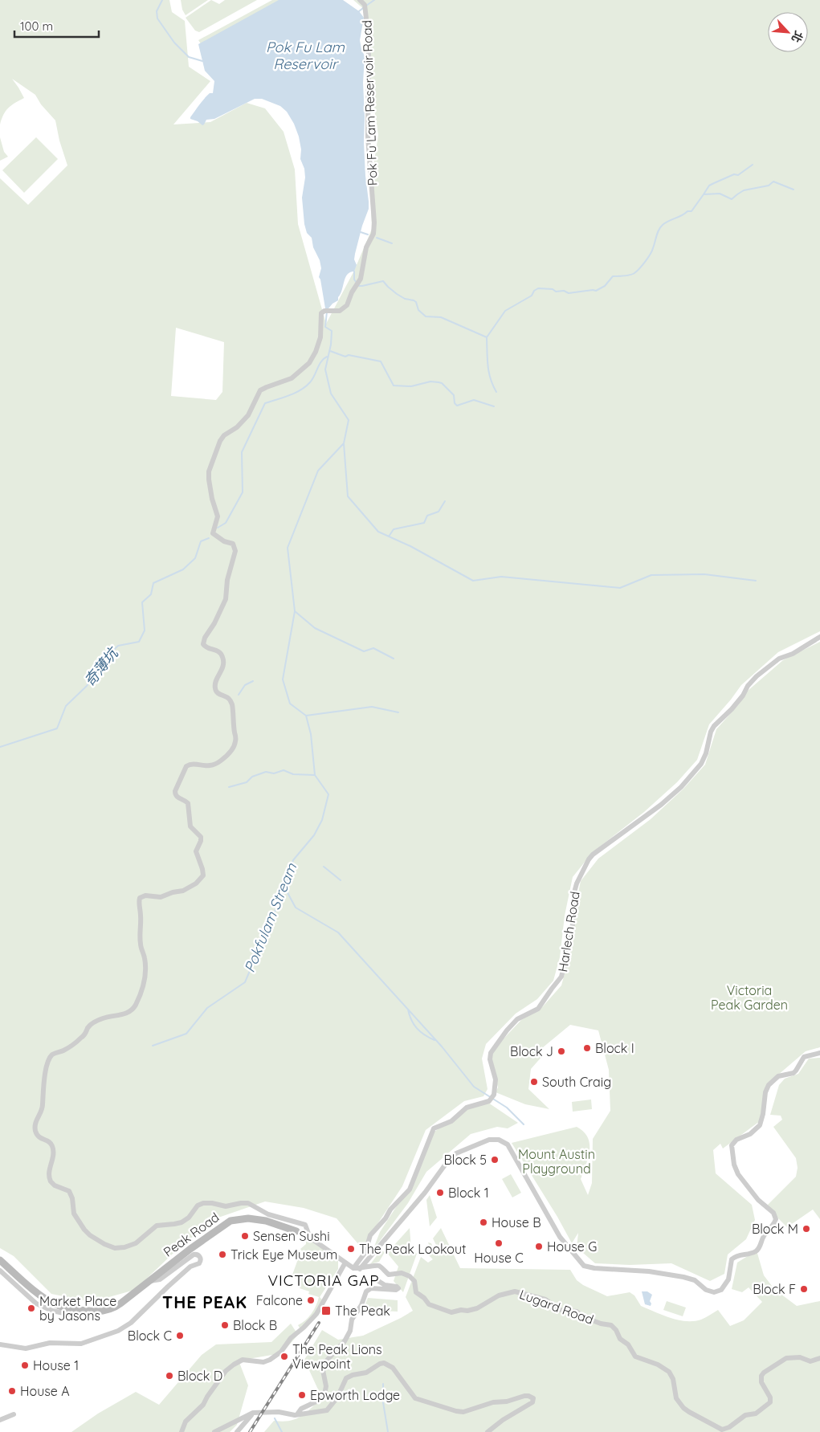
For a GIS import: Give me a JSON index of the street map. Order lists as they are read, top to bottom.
{
  "streets": {
    "main road": ["Peak Road"],
    "street": ["Pok Fu Lam Reservoir Road", "Harlech Road", "Lugard Road"]
  },
  "crossings": [
    ["Pok Fu Lam Reservoir Road", "Peak Road"],
    ["Harlech Road", "Peak Road"],
    ["Peak Road", "Lugard Road"]
  ],
  "districts": ["VICTORIA GAP", "THE PEAK"],
  "water": ["Pok Fu Lam Reservoir", "奇薄坑", "Pokfulam Stream"],
  "parks": ["Victoria Peak Garden", "Mount Austin Playground"],
  "places": {
    "other": [
      "Block I",
      "Block J",
      "South Craig",
      "Block 5",
      "Block 1",
      "House B",
      "Block M",
      "Sensen Sushi",
      "House C",
      "House G",
      "The Peak Lookout",
      "Trick Eye Museum",
      "Block F",
      "Falcone",
      "Market Place by Jasons",
      "Block B",
      "Block C",
      "The Peak Lions Viewpoint",
      "House 1",
      "Block D",
      "House A",
      "Epworth Lodge"
    ],
    "transit": ["The Peak"]
  },
  "scale_bar": "100 m",
  "north": "bottom right"
}
